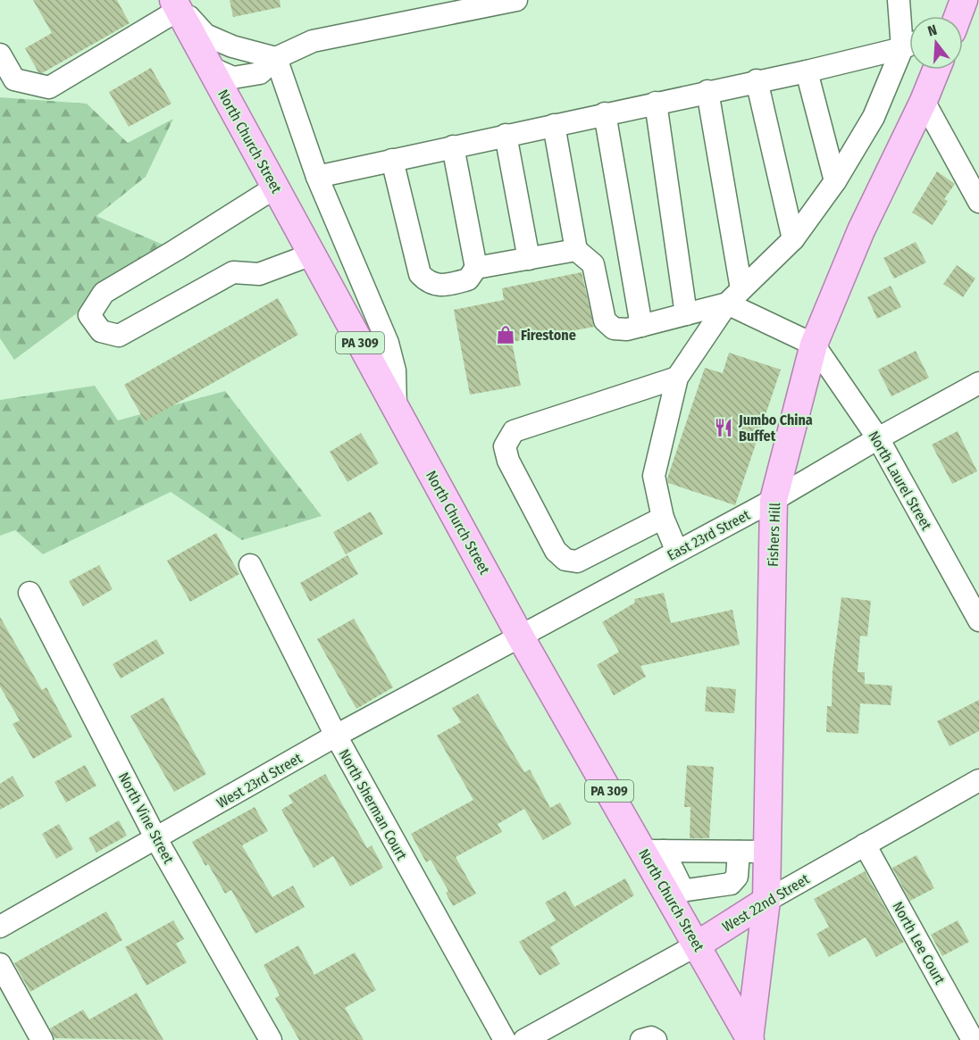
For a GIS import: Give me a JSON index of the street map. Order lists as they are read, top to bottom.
{
  "streets": {
    "main road": [
      "North Church Street",
      "PA 309",
      "Fishers Hill",
      "West 22nd Street"
    ],
    "street": [
      "North Laurel Street",
      "East 23rd Street",
      "West 23rd Street",
      "North Sherman Court",
      "North Vine Street",
      "North Lee Court"
    ]
  },
  "crossings": [
    ["North Church Street", "East 23rd Street"],
    ["North Church Street", "Fishers Hill"],
    ["North Church Street", "West 23rd Street"],
    ["North Church Street", "West 22nd Street"],
    ["North Laurel Street", "East 23rd Street"],
    ["North Laurel Street", "Fishers Hill"],
    ["East 23rd Street", "Fishers Hill"],
    ["East 23rd Street", "West 23rd Street"],
    ["Fishers Hill", "West 22nd Street"],
    ["West 23rd Street", "North Sherman Court"],
    ["West 23rd Street", "North Vine Street"],
    ["West 22nd Street", "North Lee Court"]
  ],
  "places": {
    "shop": ["Firestone"],
    "restaurant": ["Jumbo China Buffet"]
  },
  "north": "top"
}
